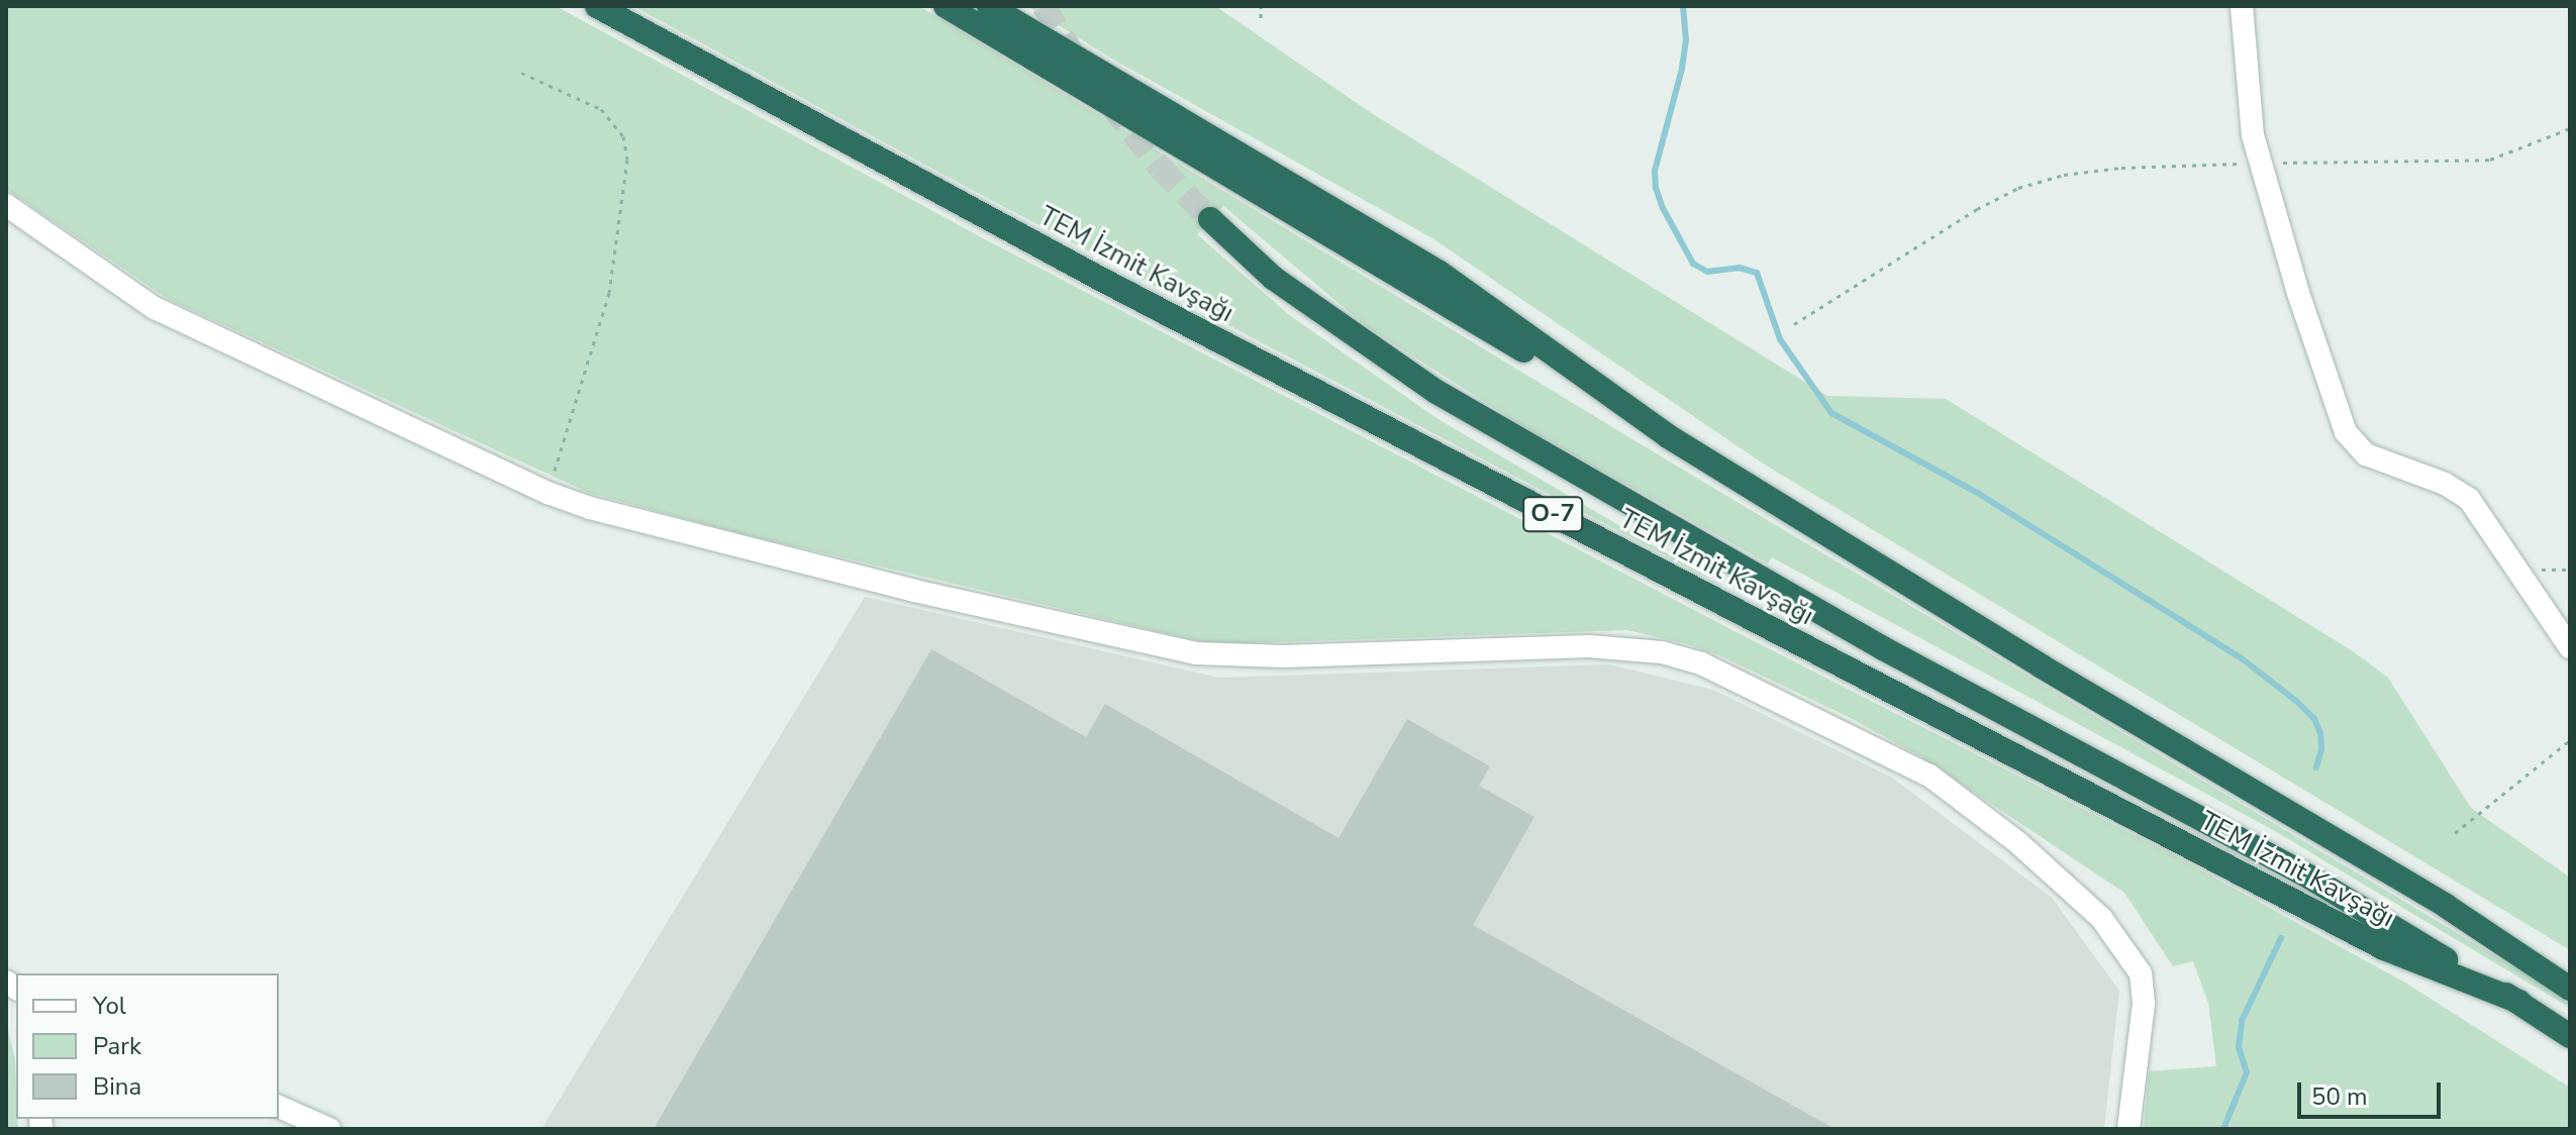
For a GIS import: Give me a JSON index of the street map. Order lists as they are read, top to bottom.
{
  "streets": {
    "highway": ["TEM İzmit Kavşağı", "O-7"]
  },
  "crossings": [
    ["TEM İzmit Kavşağı", "O-7"]
  ],
  "legend": ["Yol", "Park", "Bina"],
  "scale_bar": "50 m"
}
